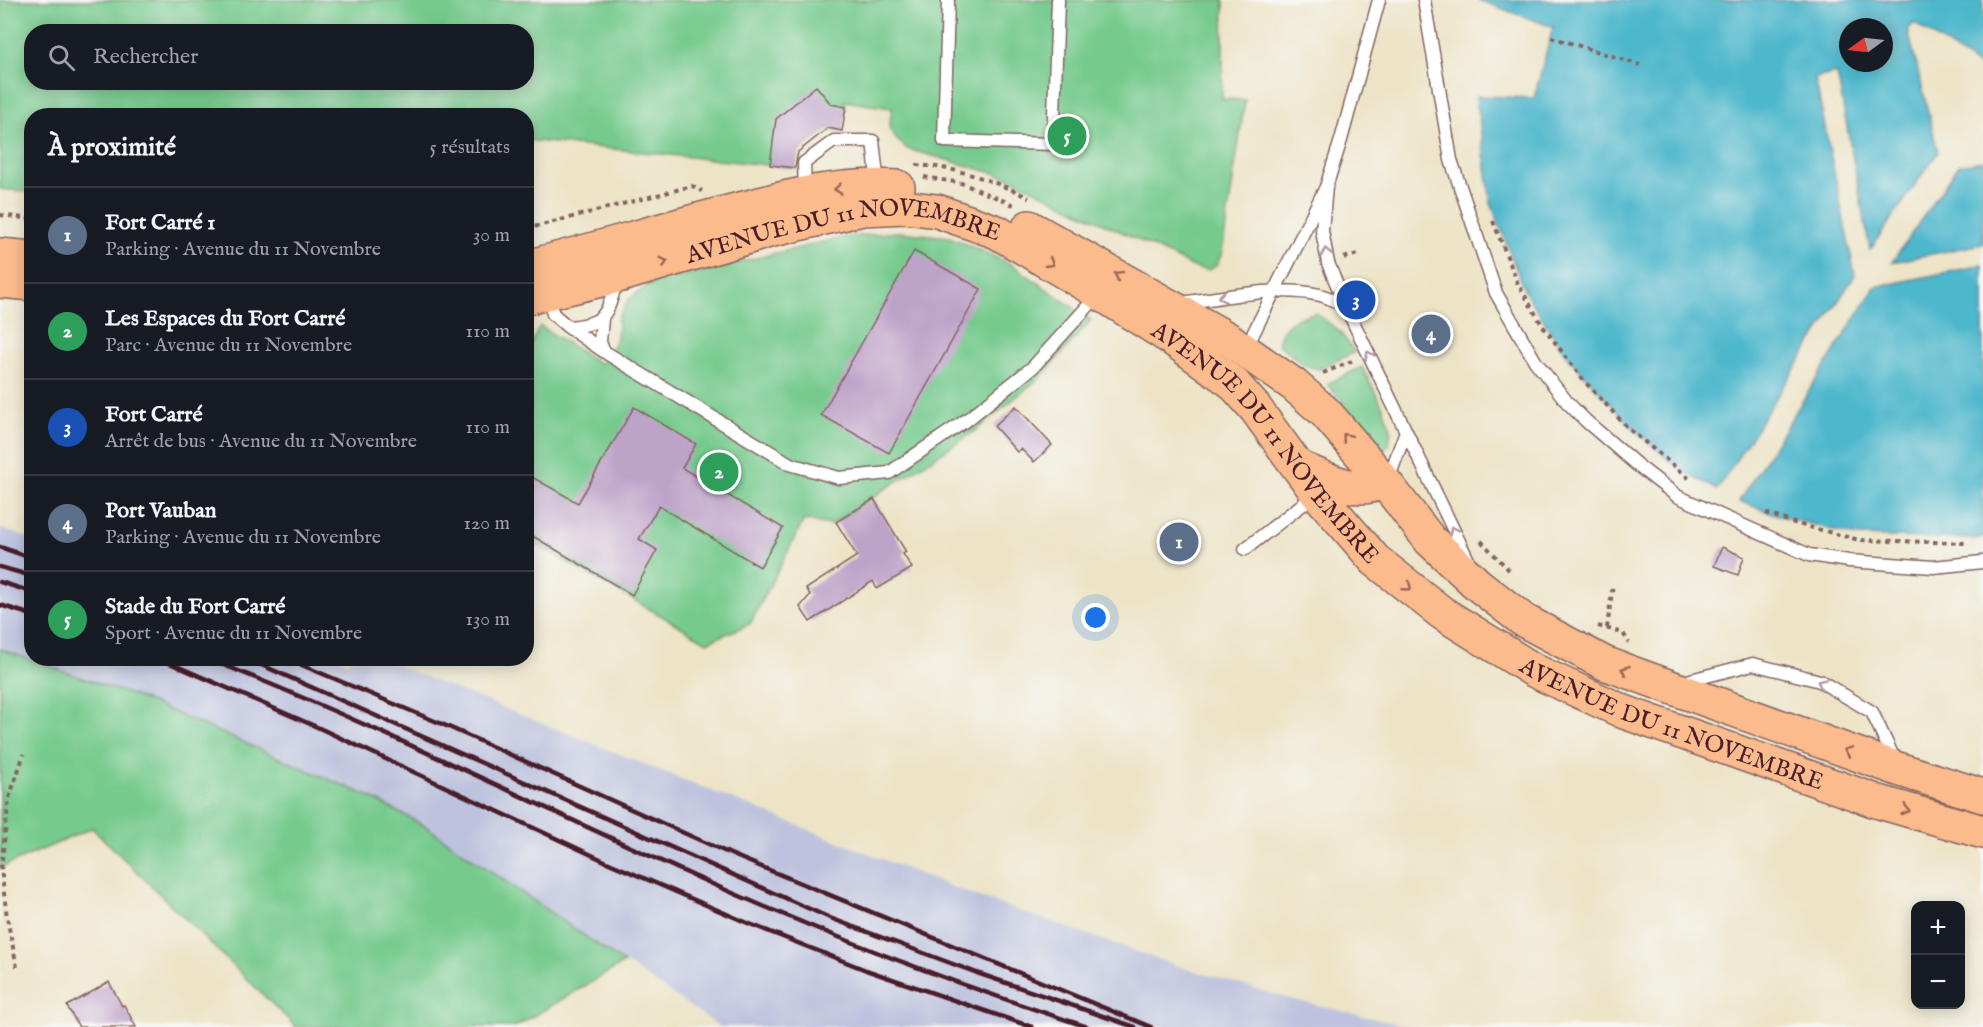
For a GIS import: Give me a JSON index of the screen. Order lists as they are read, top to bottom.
{
  "streets": {
    "main road": ["AVENUE DU 11 NOVEMBRE"]
  },
  "north": "left",
  "page": {
    "search": "Rechercher",
    "heading": ["À proximité", "5 résultats"],
    "pins": [
      "5",
      "3",
      "4",
      "2",
      "1"
    ],
    "list": [
      {
        "mark": "1",
        "name": "Fort Carré 1",
        "note": "Parking · Avenue du 11 Novembre",
        "value": "30 m"
      },
      {
        "mark": "2",
        "name": "Les Espaces du Fort Carré",
        "note": "Parc · Avenue du 11 Novembre",
        "value": "110 m"
      },
      {
        "mark": "3",
        "name": "Fort Carré",
        "note": "Arrêt de bus · Avenue du 11 Novembre",
        "value": "110 m"
      },
      {
        "mark": "4",
        "name": "Port Vauban",
        "note": "Parking · Avenue du 11 Novembre",
        "value": "120 m"
      },
      {
        "mark": "5",
        "name": "Stade du Fort Carré",
        "note": "Sport · Avenue du 11 Novembre",
        "value": "130 m"
      }
    ],
    "map_buttons": ["+", "−"]
  }
}
